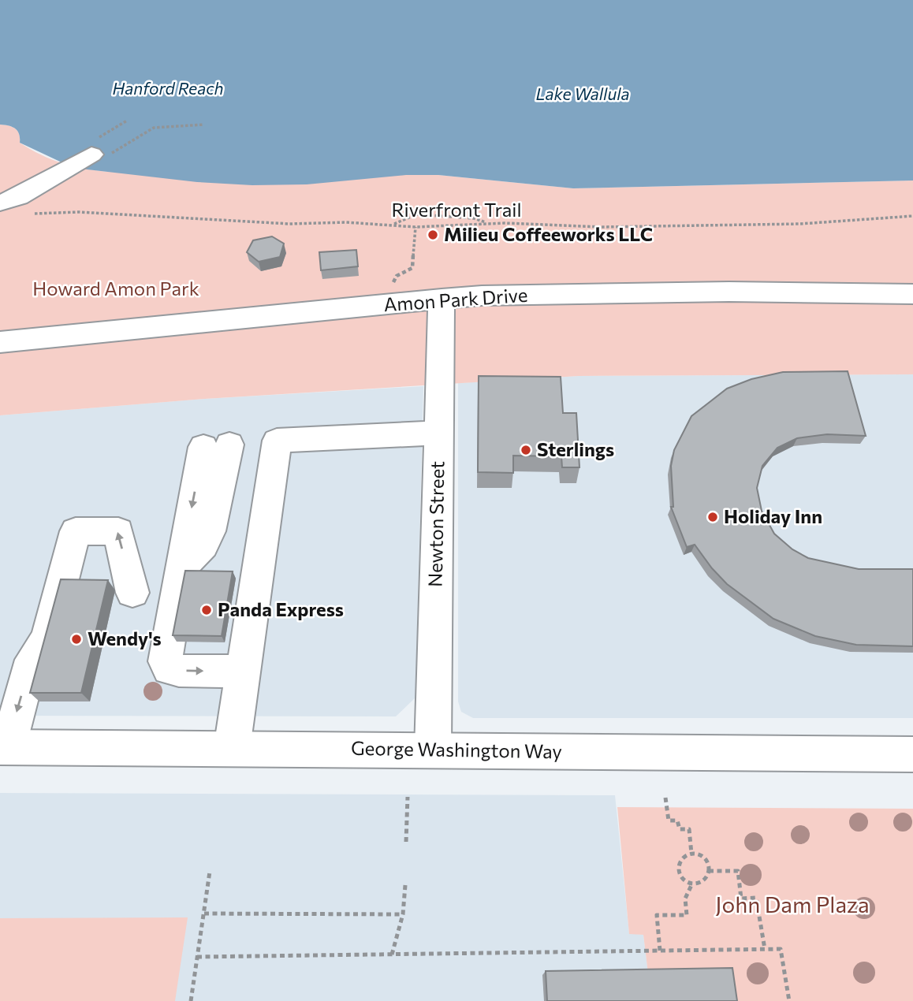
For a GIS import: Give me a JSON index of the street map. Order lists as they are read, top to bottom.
{
  "streets": {
    "main road": ["Amon Park Drive", "Newton Street", "George Washington Way"],
    "path": ["Riverfront Trail"]
  },
  "crossings": [
    ["Amon Park Drive", "Newton Street"],
    ["Newton Street", "George Washington Way"]
  ],
  "water": ["Hanford Reach", "Lake Wallula"],
  "parks": ["Howard Amon Park", "John Dam Plaza"],
  "places": [
    "Milieu Coffeeworks LLC",
    "Sterlings",
    "Holiday Inn",
    "Panda Express",
    "Wendy's"
  ]
}
